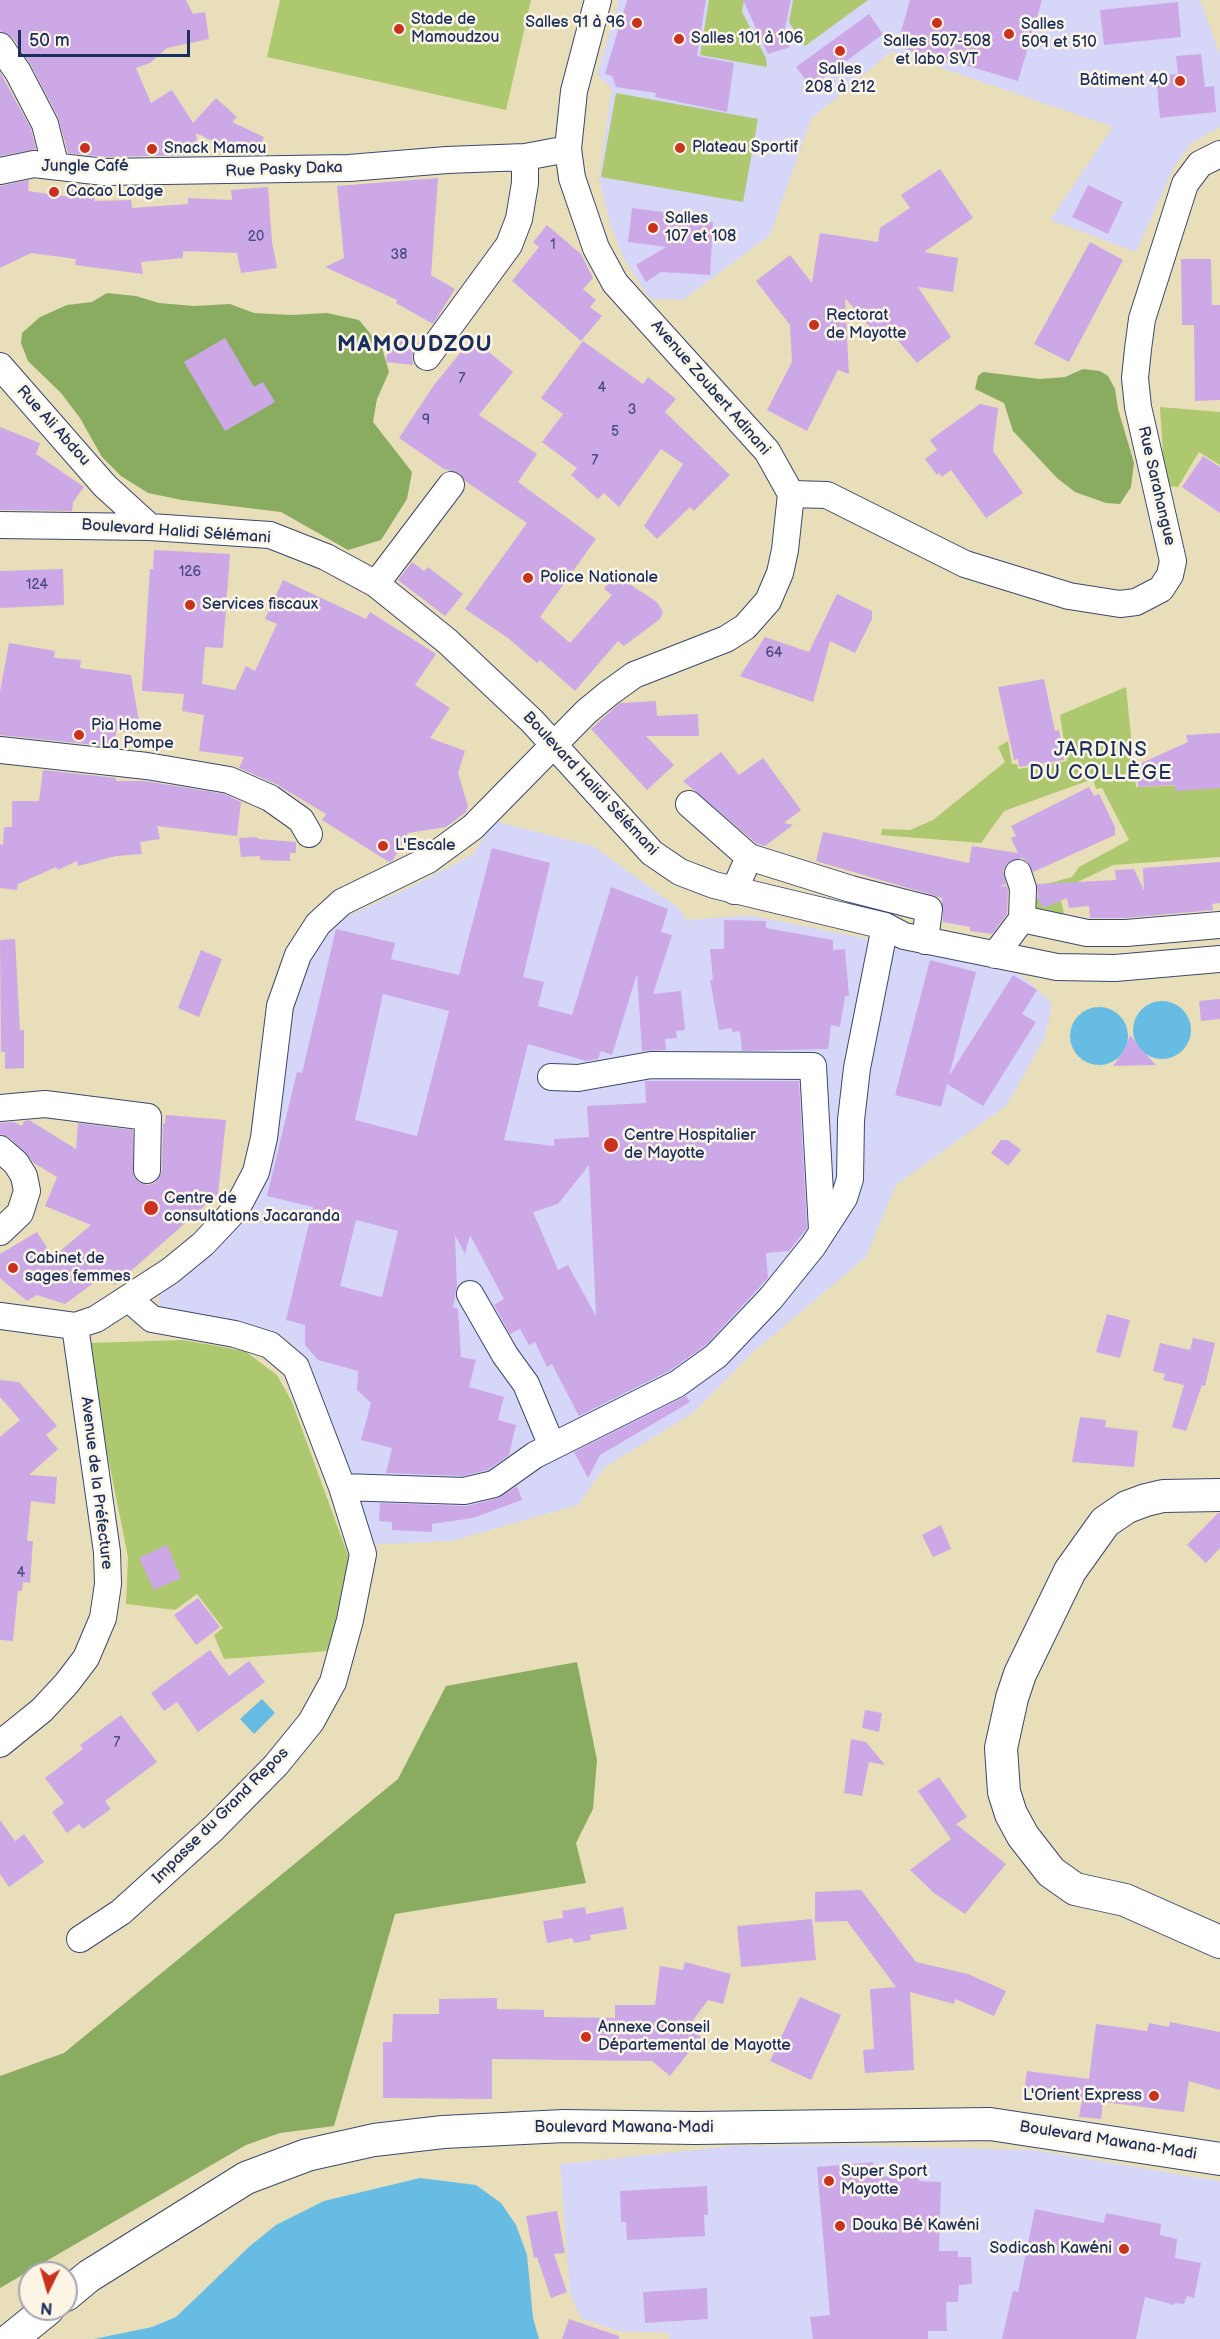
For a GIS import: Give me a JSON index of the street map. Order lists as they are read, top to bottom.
{
  "streets": {
    "main road": ["Boulevard Mawana-Madi"],
    "street": [
      "Rue Pasky Daka",
      "Avenue Zoubert Adinani",
      "Rue Ali Abdou",
      "Rue Sarahangue",
      "Boulevard Halidi Sélémani",
      "Avenue de la Préfecture",
      "Impasse du Grand Repos"
    ]
  },
  "crossings": [
    ["Rue Pasky Daka", "Avenue Zoubert Adinani"],
    ["Avenue Zoubert Adinani", "Rue Sarahangue"],
    ["Rue Ali Abdou", "Boulevard Halidi Sélémani"]
  ],
  "districts": ["MAMOUDZOU", "JARDINS DU COLLÈGE"],
  "places": [
    "Salles 91 à 96",
    "Salles 507-508 et labo SVT",
    "Stade de Mamoudzou",
    "Salles 509 et 510",
    "Salles 101 à 106",
    "Salles 208 à 212",
    "Bâtiment 40",
    "Jungle Café",
    "Plateau Sportif",
    "Snack Mamou",
    "Cacao Lodge",
    "Salles 107 et 108",
    "Rectorat de Mayotte",
    "Police Nationale",
    "Services fiscaux",
    "Pia Home - La Pompe",
    "L'Escale",
    "Centre Hospitalier de Mayotte",
    "Centre de consultations Jacaranda",
    "Cabinet de sages femmes",
    "Annexe Conseil Départemental de Mayotte",
    "L'Orient Express",
    "Super Sport Mayotte",
    "Douka Bé Kawéni",
    "Sodicash Kawéni"
  ],
  "house_numbers": [
    "20",
    "1",
    "38",
    "7",
    "4",
    "3",
    "9",
    "5",
    "7",
    "126",
    "124",
    "64",
    "4",
    "7"
  ],
  "scale_bar": "50 m",
  "north": "bottom"
}
